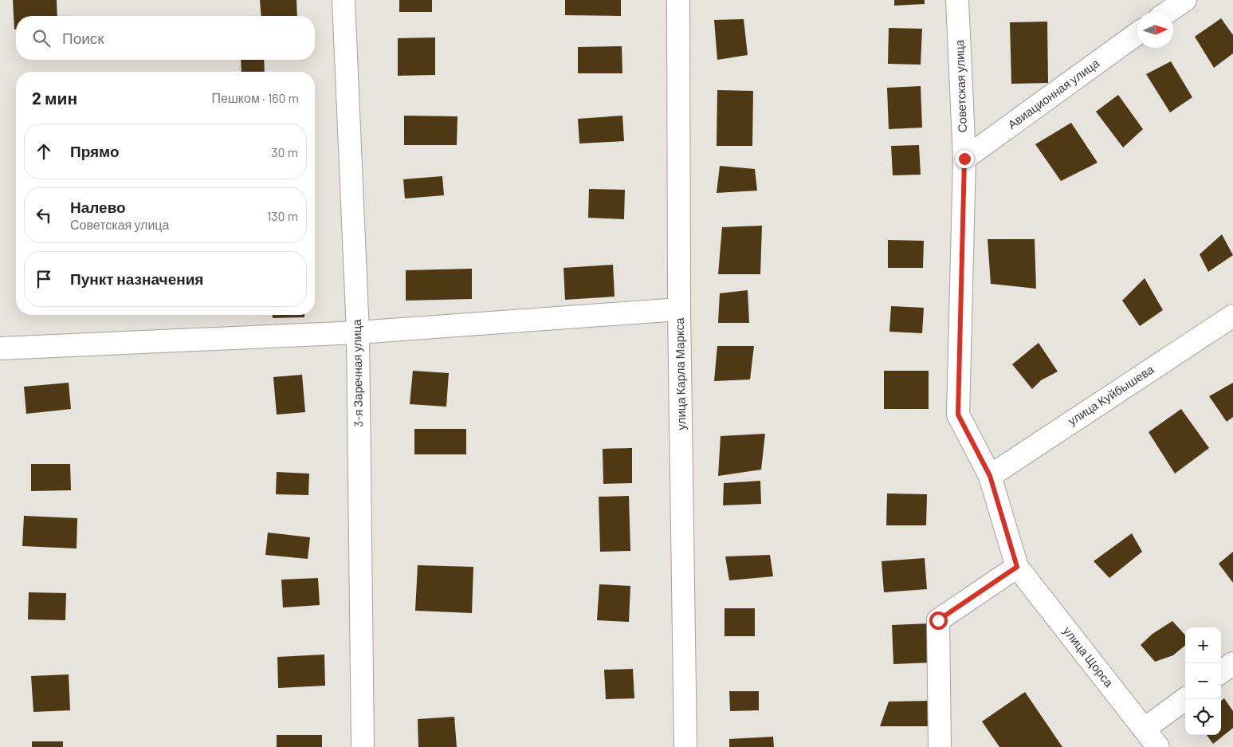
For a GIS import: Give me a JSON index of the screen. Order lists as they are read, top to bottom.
{
  "streets": {
    "street": [
      "Советская улица",
      "Авиационная улица",
      "3-я Заречная улица",
      "улица Карла Маркса",
      "улица Куйбышева",
      "улица Щорса"
    ]
  },
  "crossings": [
    ["Советская улица", "Авиационная улица"],
    ["Советская улица", "улица Куйбышева"],
    ["Советская улица", "улица Щорса"]
  ],
  "north": "right",
  "page": {
    "search": "Поиск",
    "heading": ["2 мин", "Пешком · 160 m"],
    "list": [
      ["Прямо", "30 m"],
      ["Налево", "Советская улица", "130 m"],
      "Пункт назначения"
    ],
    "map_buttons": ["+", "−"]
  }
}
